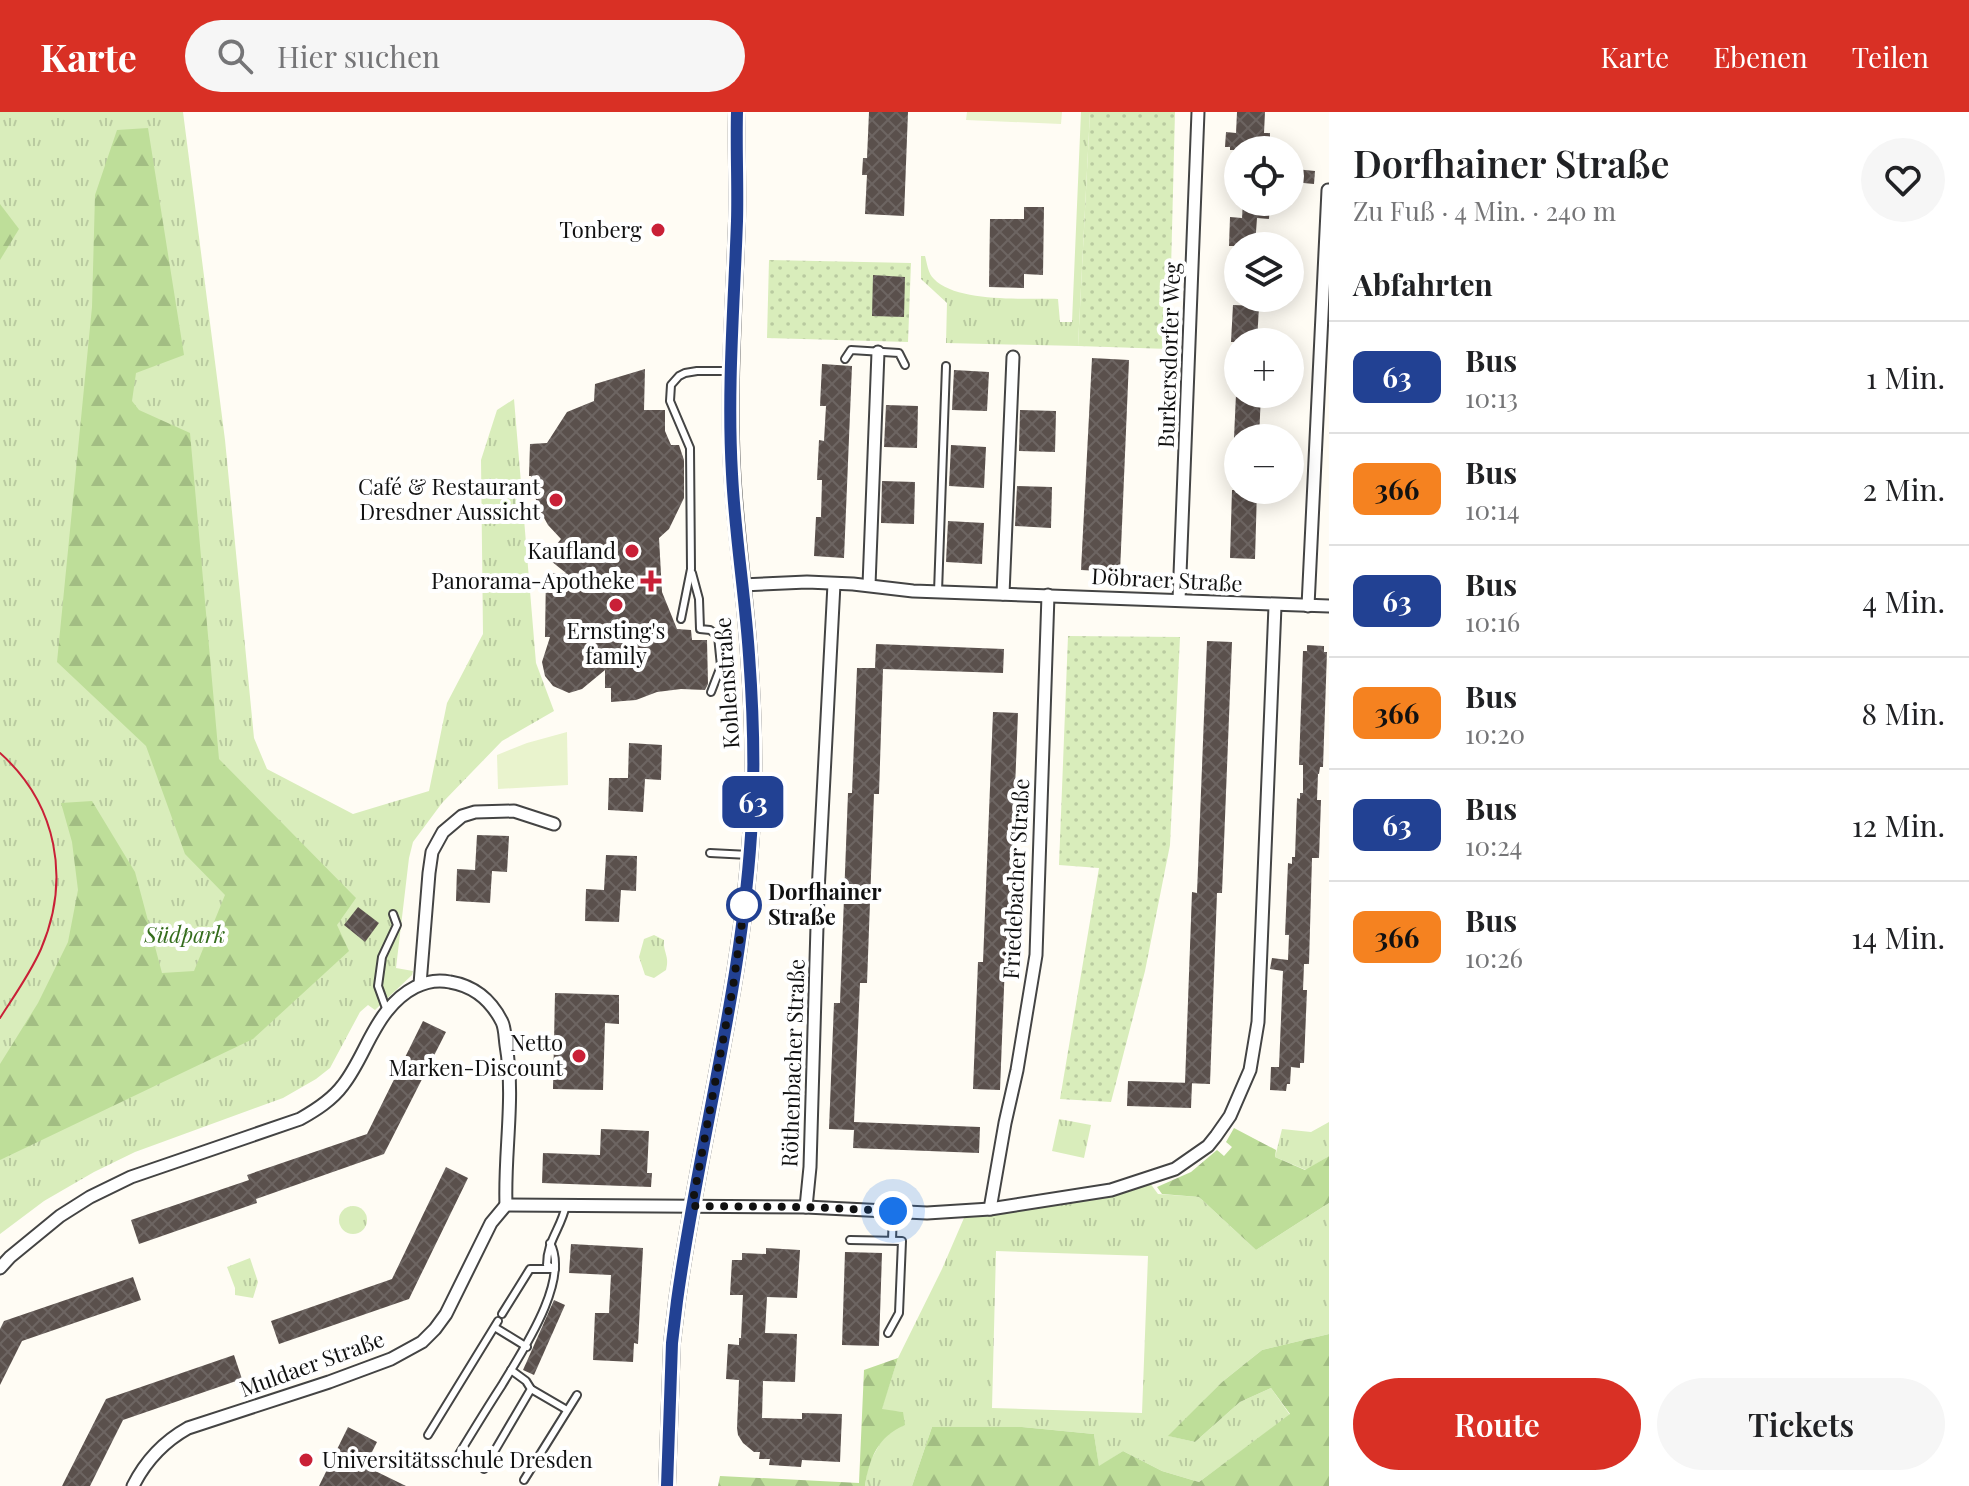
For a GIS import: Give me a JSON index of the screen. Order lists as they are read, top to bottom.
{
  "streets": {
    "street": [
      "Burkersdorfer Weg",
      "Döbraer Straße",
      "Kohlenstraße",
      "Friedebacher Straße",
      "Röthenbacher Straße",
      "Muldaer Straße"
    ]
  },
  "crossings": [
    ["Burkersdorfer Weg", "Döbraer Straße"],
    ["Döbraer Straße", "Kohlenstraße"],
    ["Döbraer Straße", "Friedebacher Straße"],
    ["Döbraer Straße", "Röthenbacher Straße"]
  ],
  "parks": ["Südpark"],
  "places": {
    "other": [
      "Tonberg",
      "Café & Restaurant Dresdner Aussicht",
      "Kaufland",
      "Ernsting's family",
      "Dorfhainer Straße",
      "Netto Marken-Discount",
      "Universitätsschule Dresden"
    ],
    "health": ["Panorama-Apotheke"]
  },
  "lines": ["bus line 63"],
  "page": {
    "header": "Karte",
    "search": "Hier suchen",
    "nav": ["Karte", "Ebenen", "Teilen"],
    "on_map": "63",
    "heading": [
      ["Dorfhainer Straße", "Zu Fuß · 4 Min. · 240 m"],
      "Abfahrten"
    ],
    "map_buttons": ["+", "−"],
    "list": [
      {
        "mark": "63",
        "name": "Bus",
        "note": "10:13",
        "value": "1 Min."
      },
      {
        "mark": "366",
        "name": "Bus",
        "note": "10:14",
        "value": "2 Min."
      },
      {
        "mark": "63",
        "name": "Bus",
        "note": "10:16",
        "value": "4 Min."
      },
      {
        "mark": "366",
        "name": "Bus",
        "note": "10:20",
        "value": "8 Min."
      },
      {
        "mark": "63",
        "name": "Bus",
        "note": "10:24",
        "value": "12 Min."
      },
      {
        "mark": "366",
        "name": "Bus",
        "note": "10:26",
        "value": "14 Min."
      }
    ],
    "buttons": ["Route", "Tickets"]
  }
}
